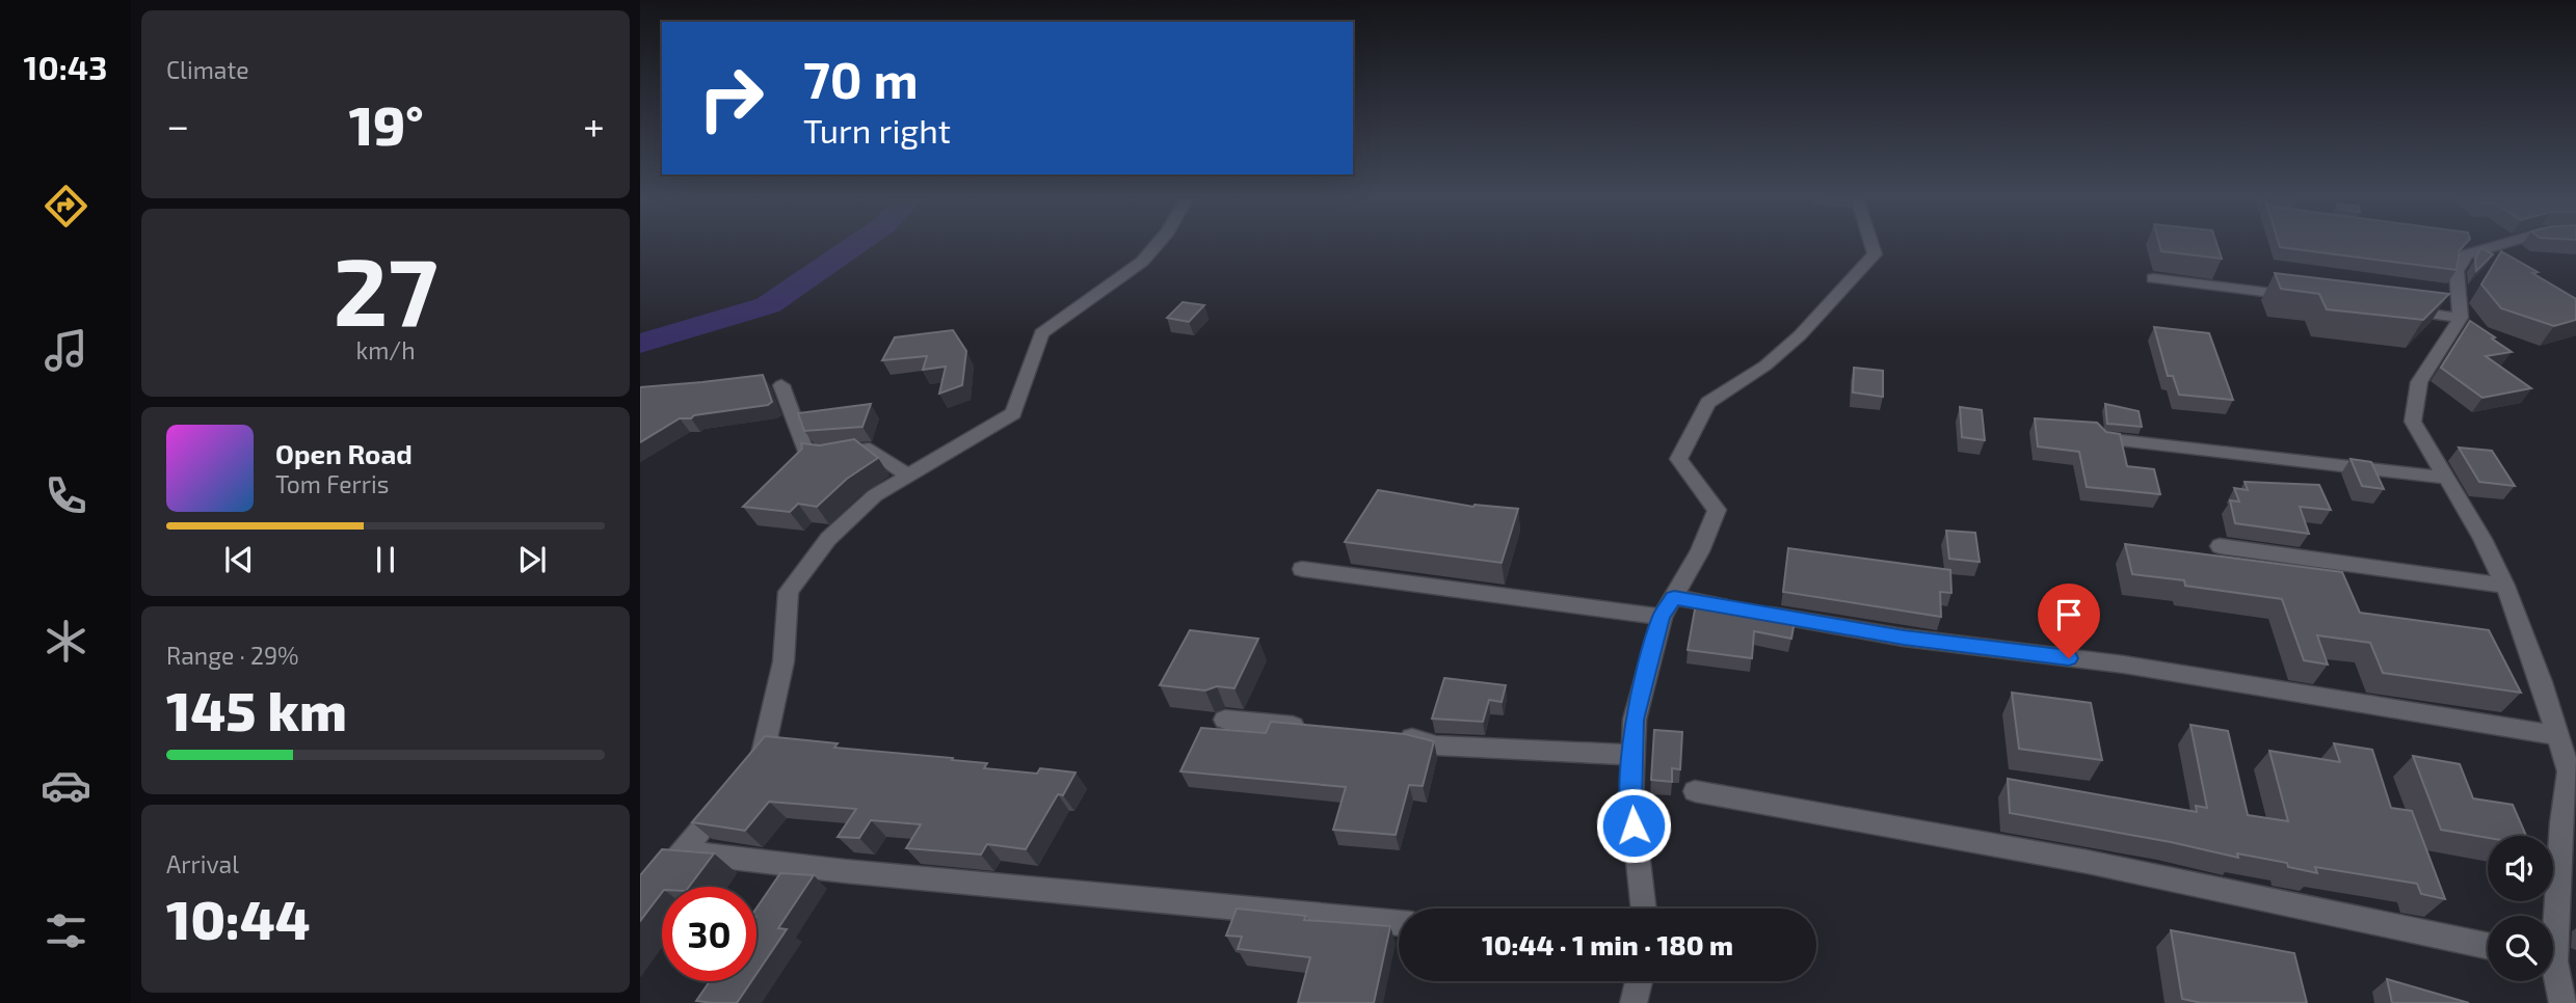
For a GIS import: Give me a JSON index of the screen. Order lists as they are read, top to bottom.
{
  "page": {
    "tabs": "10:43",
    "tile": [
      "Climate",
      ["27", "km/h"],
      ["Range · 29%", "145 km"],
      ["Arrival", "10:44"]
    ],
    "turn": ["70 m", "Turn right"],
    "heat": ["−", "19°", "+"],
    "song": ["Open Road", "Tom Ferris"],
    "limit": "30",
    "trip": "10:44 · 1 min · 180 m"
  }
}
